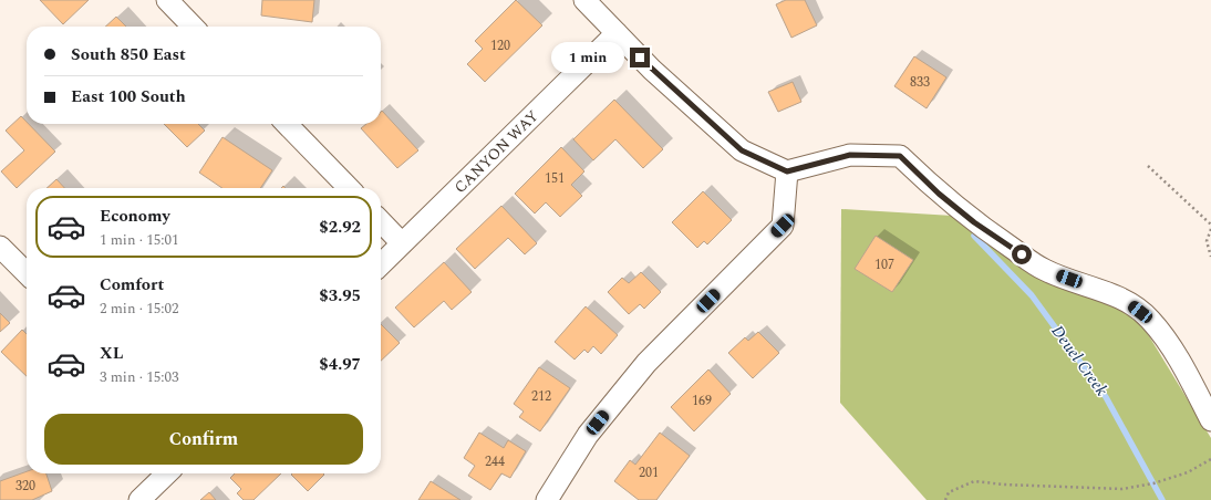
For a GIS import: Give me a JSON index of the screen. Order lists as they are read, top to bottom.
{
  "streets": {
    "street": ["CANYON WAY"]
  },
  "water": ["Deuel Creek"],
  "house_numbers": [
    "120",
    "833",
    "151",
    "107",
    "212",
    "169",
    "244",
    "201",
    "320"
  ],
  "page": {
    "banner": ["South 850 East", "East 100 South"],
    "bubble": "1 min",
    "list": [
      {
        "name": "Economy",
        "note": "1 min · 15:01",
        "value": "$2.92"
      },
      {
        "name": "Comfort",
        "note": "2 min · 15:02",
        "value": "$3.95"
      },
      {
        "name": "XL",
        "note": "3 min · 15:03",
        "value": "$4.97"
      }
    ],
    "buttons": "Confirm"
  }
}
